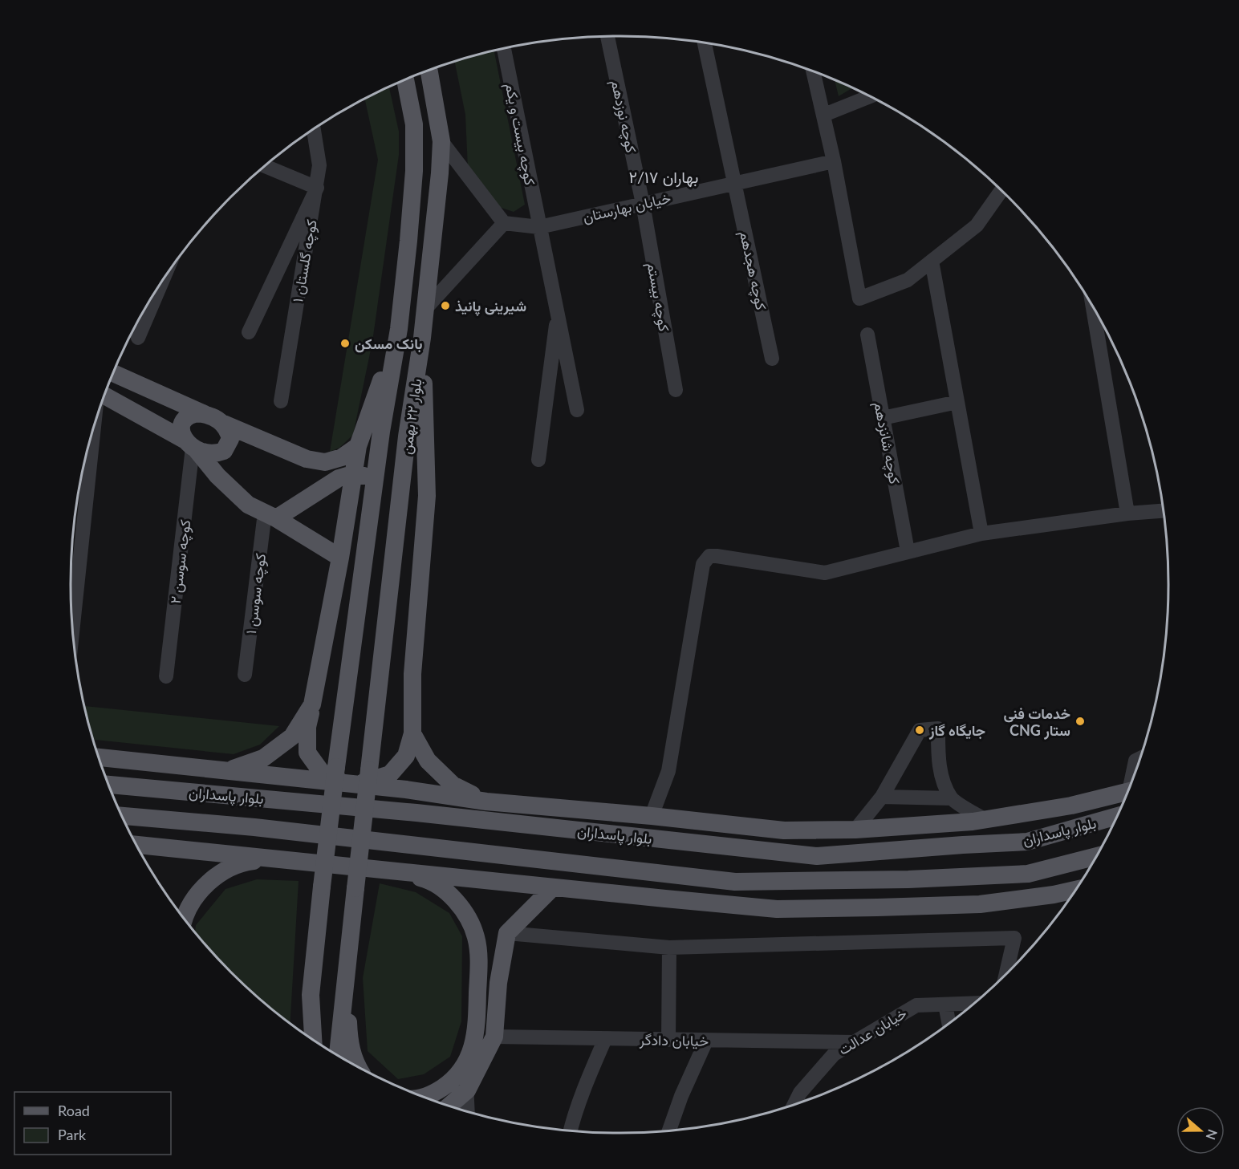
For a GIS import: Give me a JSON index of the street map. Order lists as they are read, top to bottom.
{
  "streets": {
    "main road": ["بلوار ۲۲ بهمن", "بلوار پاسداران"],
    "street": [
      "کوچه نوزدهم",
      "کوچه بیست و یکم",
      "خیابان بهارستان",
      "کوچه گلستان ۱",
      "کوچه هجدهم",
      "کوچه بیستم",
      "کوچه شانزدهم",
      "کوچه سوسن ۲",
      "کوچه سوسن ۱",
      "خیابان عدالت",
      "خیابان دادگر"
    ]
  },
  "crossings": [
    ["کوچه نوزدهم", "خیابان بهارستان"],
    ["کوچه نوزدهم", "کوچه بیستم"],
    ["کوچه بیست و یکم", "خیابان بهارستان"],
    ["خیابان بهارستان", "کوچه هجدهم"],
    ["خیابان بهارستان", "کوچه بیستم"],
    ["خیابان عدالت", "خیابان دادگر"]
  ],
  "districts": ["۲/۱۷ بهاران"],
  "places": [
    "شیرینی پانیذ",
    "بانک مسکن",
    "خدمات فنی‌ CNG ستار",
    "جایگاه گاز"
  ],
  "legend": ["Road", "Park"],
  "north": "right"
}
